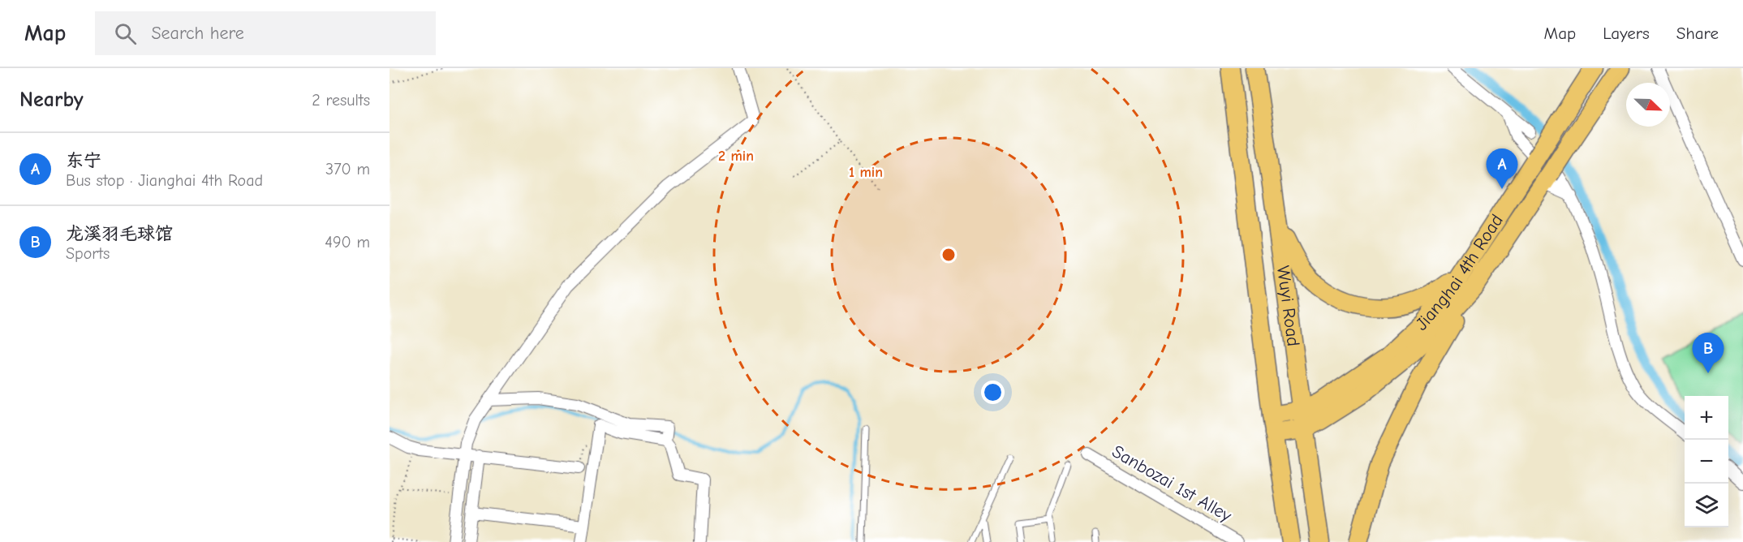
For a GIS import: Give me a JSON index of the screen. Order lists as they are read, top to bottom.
{
  "streets": {
    "main road": ["Jianghai 4th Road", "Wuyi Road"],
    "street": ["Sanbozai 1st Alley"]
  },
  "crossings": [
    ["Jianghai 4th Road", "Wuyi Road"]
  ],
  "north": "bottom right",
  "page": {
    "header": "Map",
    "search": "Search here",
    "nav": ["Map", "Layers", "Share"],
    "heading": ["Nearby", "2 results"],
    "list": [
      {
        "mark": "A",
        "name": "东宁",
        "note": "Bus stop · Jianghai 4th Road",
        "value": "370 m"
      },
      {
        "mark": "B",
        "name": "龙溪羽毛球馆",
        "note": "Sports",
        "value": "490 m"
      }
    ],
    "pins": ["A", "B"],
    "map_buttons": ["+", "−"]
  },
  "rings": ["2 min", "1 min"]
}
